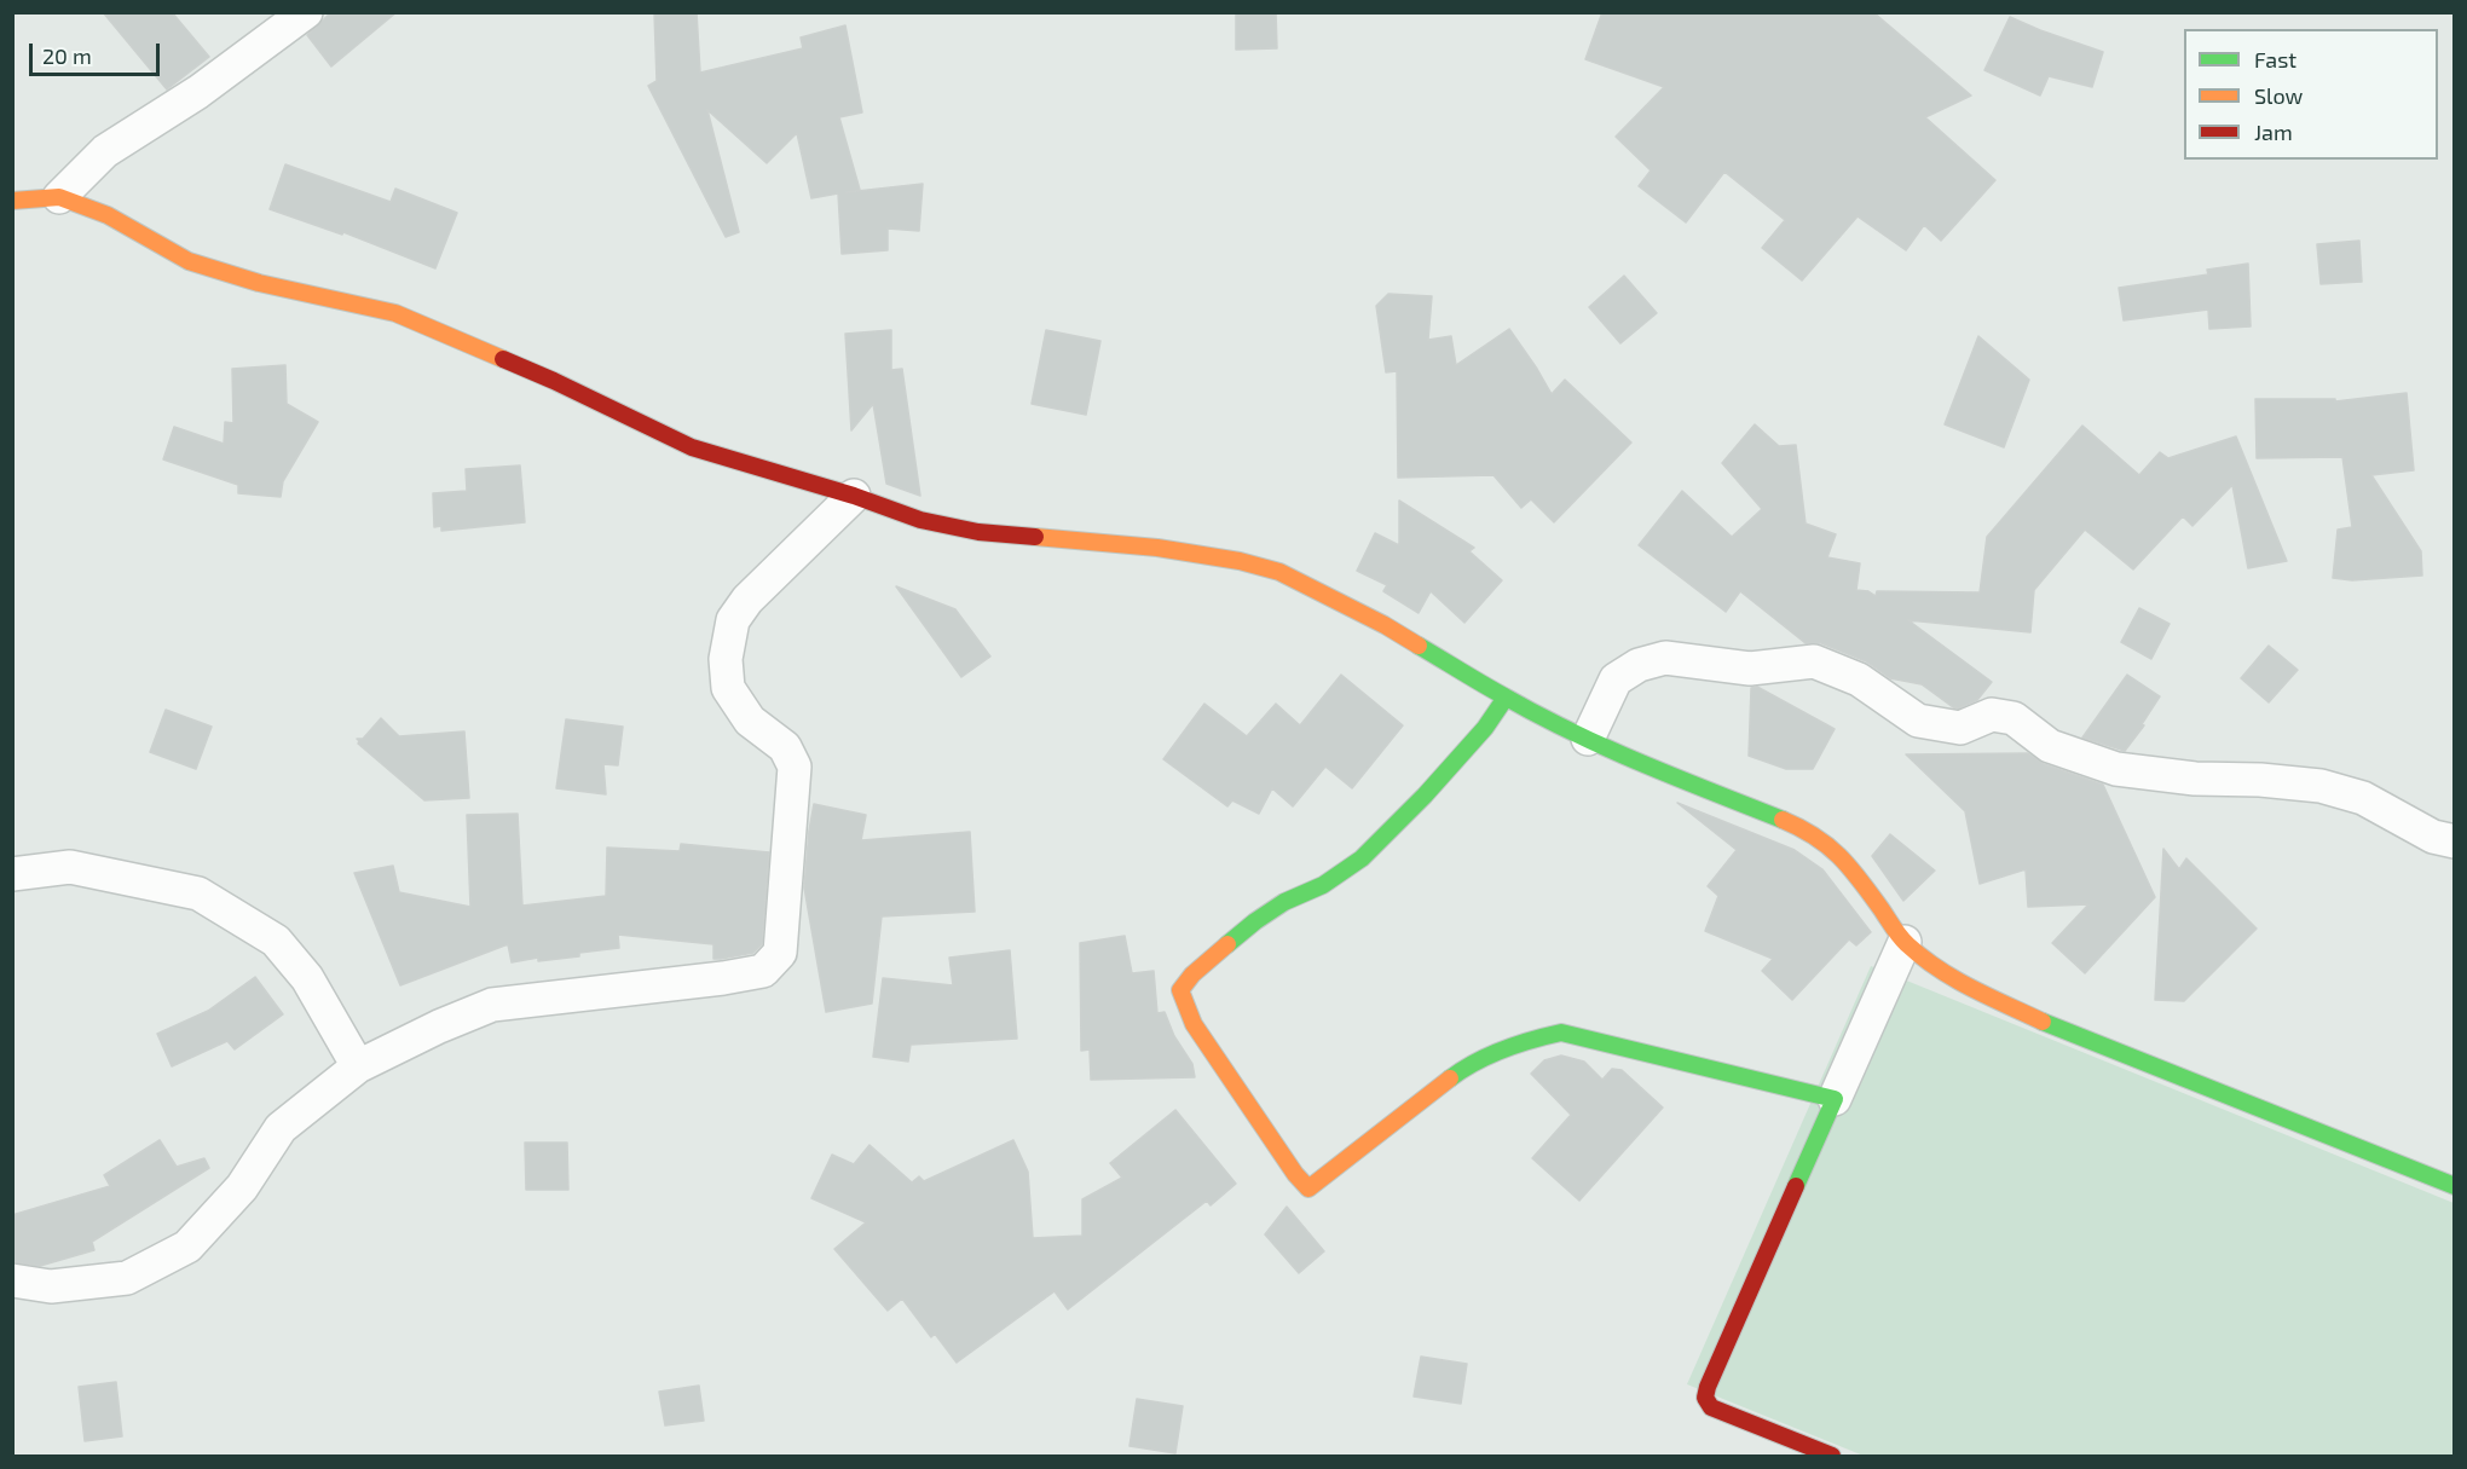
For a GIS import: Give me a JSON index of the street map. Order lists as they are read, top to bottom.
{
  "legend": ["Fast", "Slow", "Jam"],
  "scale_bar": "20 m"
}
